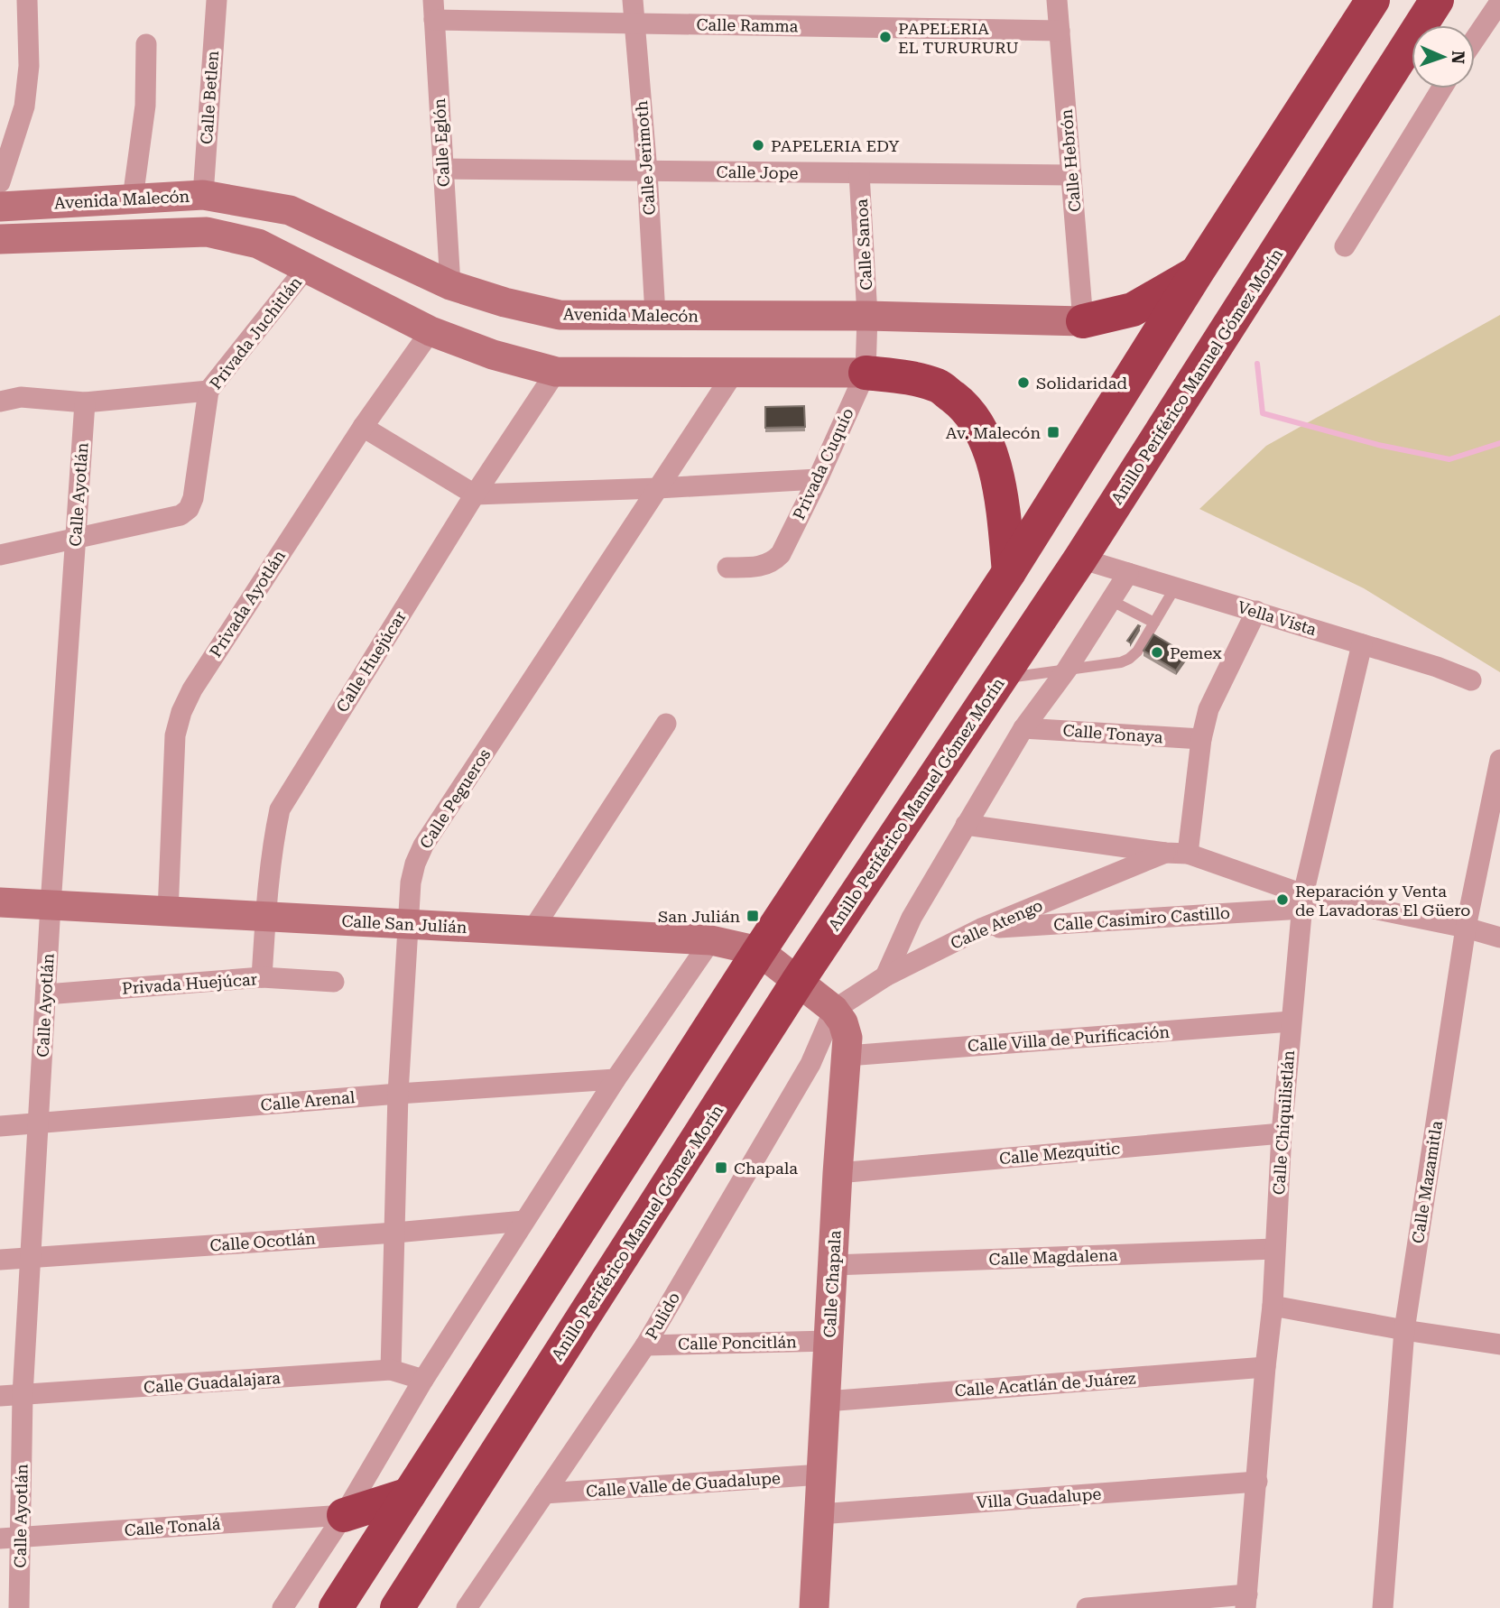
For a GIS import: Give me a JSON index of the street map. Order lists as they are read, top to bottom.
{
  "streets": {
    "highway": ["Avenida Malecón", "Anillo Periférico Manuel Gómez Morín"],
    "main road": ["Calle San Julián", "Calle Chapala"],
    "street": [
      "Calle Ramma",
      "Calle Betlen",
      "Calle Eglón",
      "Calle Jerimoth",
      "Calle Hebrón",
      "Calle Jope",
      "Calle Sanoa",
      "Privada Juchitlán",
      "Privada Cuquío",
      "Calle Ayotlán",
      "Privada Ayotlán",
      "Vella Vista",
      "Calle Huejúcar",
      "Calle Tonaya",
      "Calle Pegueros",
      "Calle Casimiro Castillo",
      "Calle Atengo",
      "Privada Huejúcar",
      "Calle Villa de Purificación",
      "Calle Arenal",
      "Calle Chiquilistlán",
      "Calle Mezquitic",
      "Calle Mazamitla",
      "Calle Ocotlán",
      "Calle Magdalena",
      "Pulido",
      "Calle Poncitlán",
      "Calle Guadalajara",
      "Calle Acatlán de Juárez",
      "Calle Valle de Guadalupe",
      "Villa Guadalupe",
      "Calle Tonalá"
    ]
  },
  "crossings": [
    ["Calle Ramma", "Calle Eglón"],
    ["Calle Ramma", "Calle Jerimoth"],
    ["Calle Ramma", "Calle Hebrón"],
    ["Calle Betlen", "Avenida Malecón"],
    ["Calle Eglón", "Calle Jope"],
    ["Calle Eglón", "Avenida Malecón"],
    ["Calle Jerimoth", "Calle Jope"],
    ["Calle Jerimoth", "Avenida Malecón"],
    ["Calle Hebrón", "Calle Jope"],
    ["Calle Hebrón", "Avenida Malecón"],
    ["Calle Jope", "Calle Sanoa"],
    ["Avenida Malecón", "Calle Sanoa"],
    ["Avenida Malecón", "Privada Cuquío"],
    ["Calle Sanoa", "Privada Cuquío"],
    ["Privada Juchitlán", "Calle Ayotlán"],
    ["Anillo Periférico Manuel Gómez Morín", "Vella Vista"],
    ["Anillo Periférico Manuel Gómez Morín", "Calle San Julián"],
    ["Anillo Periférico Manuel Gómez Morín", "Calle Chapala"],
    ["Calle Ayotlán", "Calle San Julián"],
    ["Calle Ayotlán", "Privada Huejúcar"],
    ["Calle Ayotlán", "Calle Arenal"],
    ["Calle Ayotlán", "Calle Ocotlán"],
    ["Calle Ayotlán", "Calle Guadalajara"],
    ["Calle Ayotlán", "Calle Tonalá"],
    ["Privada Ayotlán", "Calle San Julián"],
    ["Vella Vista", "Calle Chiquilistlán"],
    ["Calle Huejúcar", "Calle San Julián"],
    ["Calle Huejúcar", "Privada Huejúcar"],
    ["Calle Pegueros", "Calle San Julián"],
    ["Calle Pegueros", "Calle Arenal"],
    ["Calle Pegueros", "Calle Ocotlán"],
    ["Calle Pegueros", "Calle Guadalajara"],
    ["Calle Casimiro Castillo", "Calle Atengo"],
    ["Calle Casimiro Castillo", "Calle Chiquilistlán"],
    ["Calle San Julián", "Calle Chapala"],
    ["Calle Atengo", "Calle Chapala"],
    ["Calle Atengo", "Pulido"],
    ["Calle Villa de Purificación", "Calle Chiquilistlán"],
    ["Calle Villa de Purificación", "Calle Chapala"],
    ["Calle Chiquilistlán", "Calle Mezquitic"],
    ["Calle Chiquilistlán", "Calle Magdalena"],
    ["Calle Chiquilistlán", "Calle Acatlán de Juárez"],
    ["Calle Chiquilistlán", "Villa Guadalupe"],
    ["Calle Mezquitic", "Calle Chapala"],
    ["Calle Magdalena", "Calle Chapala"],
    ["Calle Chapala", "Pulido"],
    ["Calle Chapala", "Calle Poncitlán"],
    ["Calle Chapala", "Calle Acatlán de Juárez"],
    ["Calle Chapala", "Calle Valle de Guadalupe"],
    ["Calle Chapala", "Villa Guadalupe"],
    ["Pulido", "Calle Poncitlán"],
    ["Pulido", "Calle Valle de Guadalupe"]
  ],
  "places": {
    "other": [
      "PAPELERIA EL TURURURU",
      "PAPELERIA EDY",
      "Solidaridad",
      "Pemex",
      "Reparación y Venta de Lavadoras El Güero"
    ],
    "transit": ["Av. Malecón", "San Julián", "Chapala"]
  },
  "north": "right"
}
